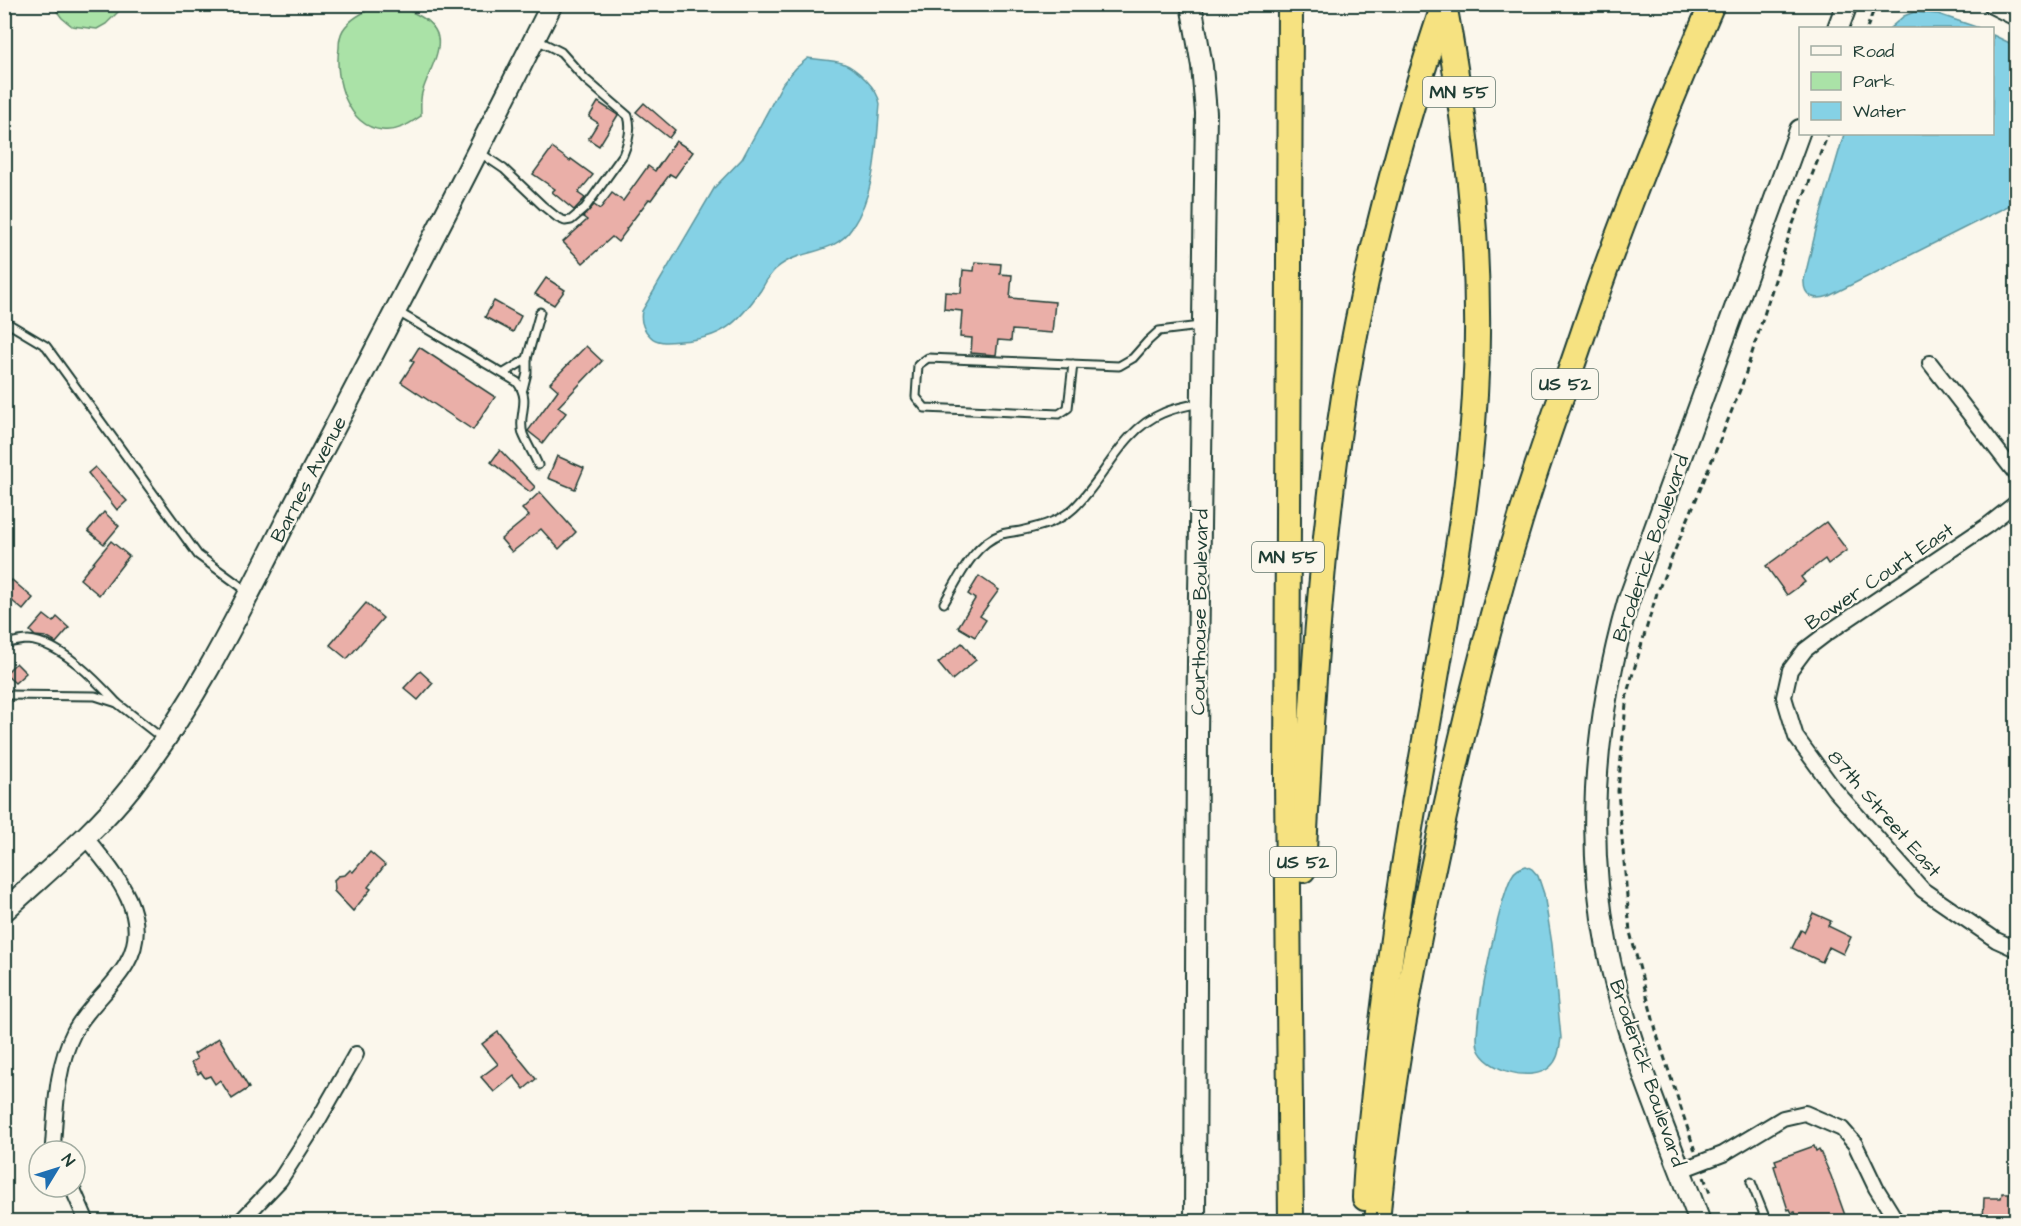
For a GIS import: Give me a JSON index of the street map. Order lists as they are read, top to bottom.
{
  "streets": {
    "highway": ["MN 55", "US 52"],
    "street": [
      "Barnes Avenue",
      "Broderick Boulevard",
      "Bower Court East",
      "Courthouse Boulevard",
      "87th Street East"
    ]
  },
  "crossings": [
    ["MN 55", "US 52"],
    ["Bower Court East", "87th Street East"]
  ],
  "legend": ["Road", "Park", "Water"],
  "north": "top right"
}
